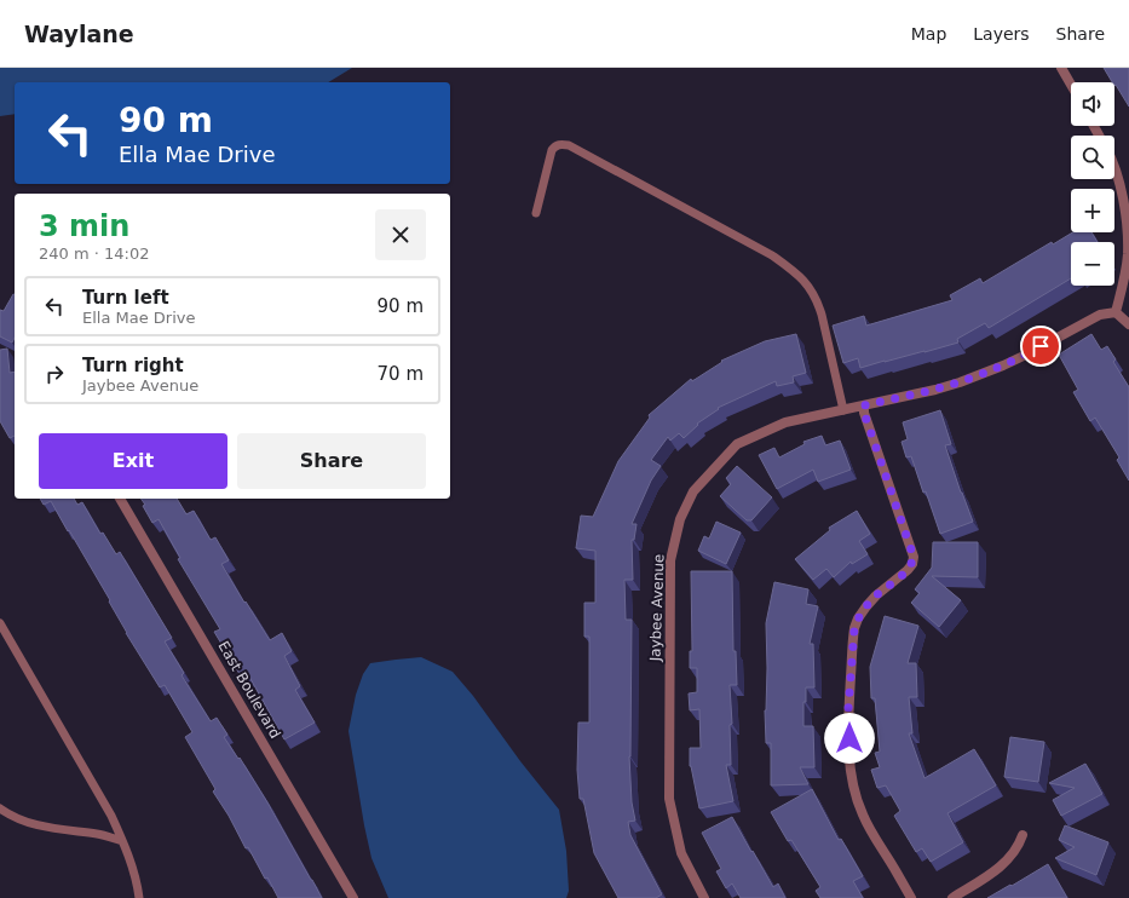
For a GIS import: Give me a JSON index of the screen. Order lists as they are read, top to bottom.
{
  "streets": {
    "street": ["Jaybee Avenue", "East Boulevard"]
  },
  "page": {
    "header": "Waylane",
    "nav": ["Map", "Layers", "Share"],
    "map_buttons": ["+", "−"],
    "turn": ["90 m", "Ella Mae Drive"],
    "heading": ["3 min", "240 m · 14:02"],
    "list": [
      {
        "name": "Turn left",
        "note": "Ella Mae Drive",
        "value": "90 m"
      },
      {
        "name": "Turn right",
        "note": "Jaybee Avenue",
        "value": "70 m"
      }
    ],
    "buttons": ["Exit", "Share"]
  }
}
